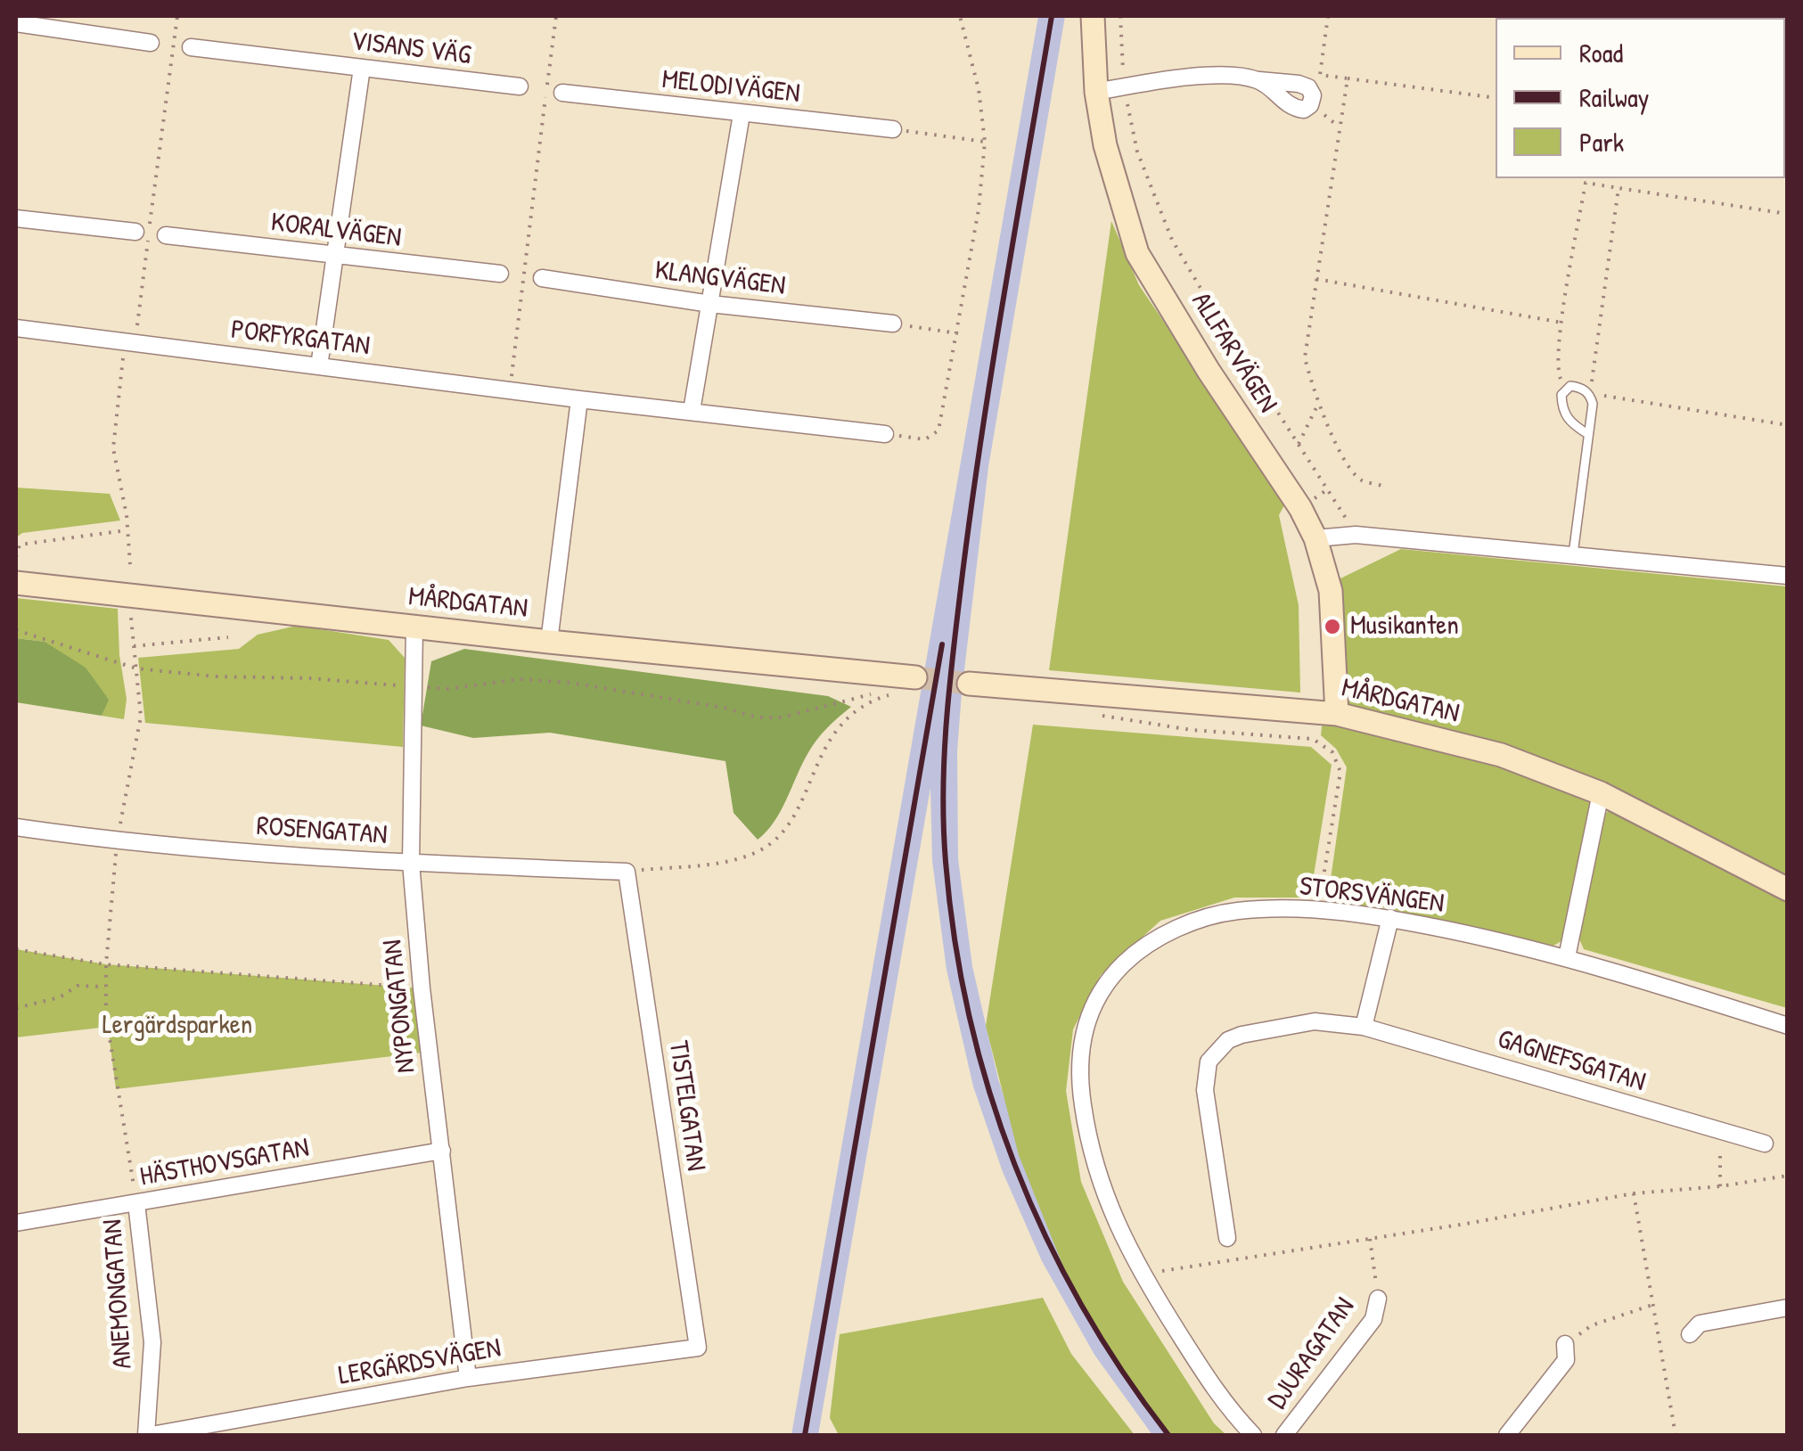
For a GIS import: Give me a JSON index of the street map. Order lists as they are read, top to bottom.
{
  "streets": {
    "street": [
      "VISANS VÄG",
      "MELODIVÄGEN",
      "KORALVÄGEN",
      "KLANGVÄGEN",
      "PORFYRGATAN",
      "ALLFARVÄGEN",
      "MÅRDGATAN",
      "ROSENGATAN",
      "STORSVÄNGEN",
      "NYPONGATAN",
      "GAGNEFSGATAN",
      "TISTELGATAN",
      "HÄSTHOVSGATAN",
      "ANEMONGATAN",
      "DJURAGATAN",
      "LERGÄRDSVÄGEN"
    ]
  },
  "crossings": [
    ["ALLFARVÄGEN", "MÅRDGATAN"],
    ["MÅRDGATAN", "NYPONGATAN"],
    ["ROSENGATAN", "NYPONGATAN"],
    ["ROSENGATAN", "TISTELGATAN"],
    ["NYPONGATAN", "HÄSTHOVSGATAN"],
    ["NYPONGATAN", "LERGÄRDSVÄGEN"],
    ["TISTELGATAN", "LERGÄRDSVÄGEN"],
    ["HÄSTHOVSGATAN", "ANEMONGATAN"],
    ["ANEMONGATAN", "LERGÄRDSVÄGEN"]
  ],
  "parks": ["Lergärdsparken"],
  "places": ["Musikanten"],
  "legend": ["Road", "Railway", "Park"]
}
